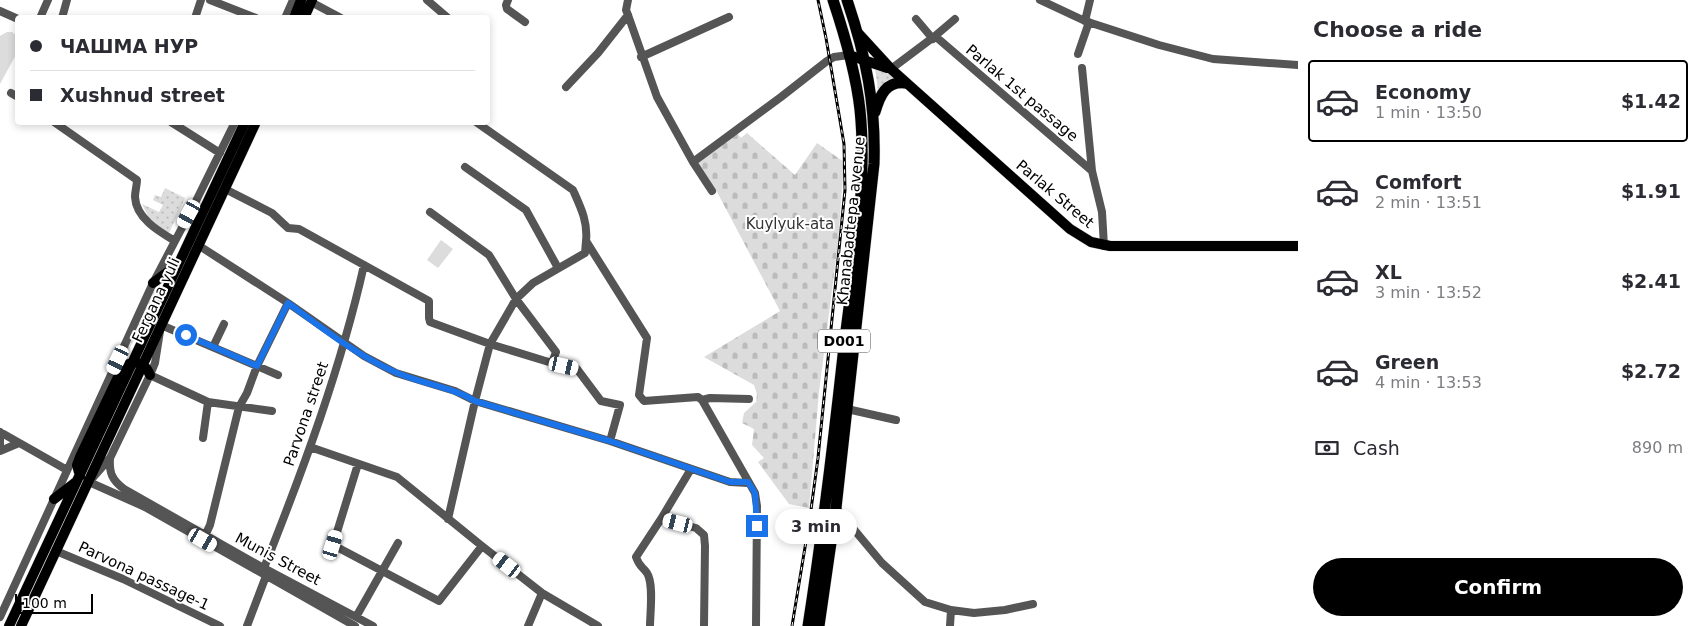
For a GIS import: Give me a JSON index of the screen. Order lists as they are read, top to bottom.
{
  "streets": {
    "highway": ["Khanabadtepa avenue", "D001"],
    "main road": ["Parlak Street", "Fergana yuli"],
    "street": [
      "Parlak 1st passage",
      "Parvona street",
      "Munis Street",
      "Parvona passage-1"
    ]
  },
  "crossings": [
    ["Parlak 1st passage", "Parlak Street"],
    ["Parlak Street", "Khanabadtepa avenue"],
    ["Fergana yuli", "Munis Street"],
    ["Fergana yuli", "Parvona passage-1"],
    ["Parvona street", "Munis Street"]
  ],
  "parks": ["Kuylyuk-ata"],
  "scale_bar": "100 m",
  "page": {
    "heading": "Choose a ride",
    "banner": ["ЧАШМА НУР", "Xushnud street"],
    "list": [
      {
        "name": "Economy",
        "note": "1 min · 13:50",
        "value": "$1.42"
      },
      {
        "name": "Comfort",
        "note": "2 min · 13:51",
        "value": "$1.91"
      },
      {
        "name": "XL",
        "note": "3 min · 13:52",
        "value": "$2.41"
      },
      {
        "name": "Green",
        "note": "4 min · 13:53",
        "value": "$2.72"
      }
    ],
    "pay": ["Cash", "890 m"],
    "bubble": "3 min",
    "buttons": "Confirm",
    "scale": "100 m"
  }
}
